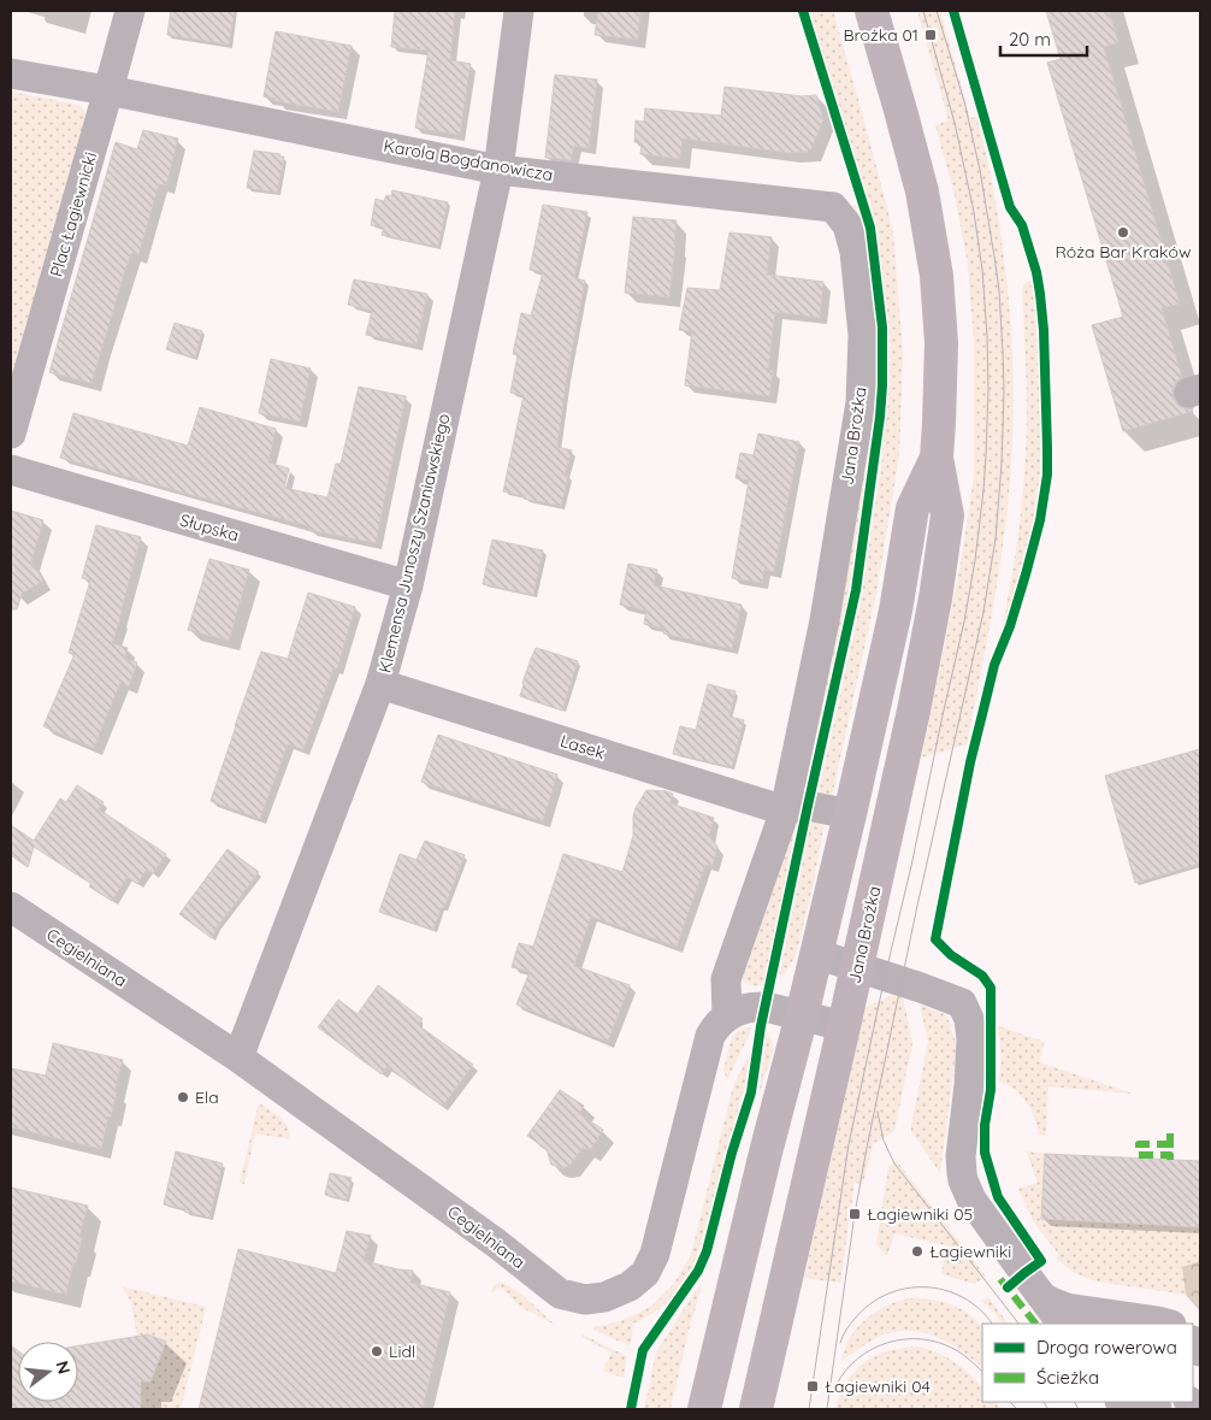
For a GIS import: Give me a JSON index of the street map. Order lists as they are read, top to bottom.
{
  "streets": {
    "main road": ["Jana Brożka"],
    "street": [
      "Karola Bogdanowicza",
      "Plac Łagiewnicki",
      "Słupska",
      "Klemensa Junoszy Szaniawskiego",
      "Lasek",
      "Cegielniana"
    ]
  },
  "crossings": [
    ["Karola Bogdanowicza", "Plac Łagiewnicki"],
    ["Karola Bogdanowicza", "Jana Brożka"],
    ["Karola Bogdanowicza", "Klemensa Junoszy Szaniawskiego"],
    ["Jana Brożka", "Lasek"],
    ["Jana Brożka", "Cegielniana"],
    ["Słupska", "Klemensa Junoszy Szaniawskiego"],
    ["Klemensa Junoszy Szaniawskiego", "Lasek"],
    ["Klemensa Junoszy Szaniawskiego", "Cegielniana"]
  ],
  "places": {
    "transit": ["Brożka 01", "Łagiewniki 05", "Łagiewniki 04"],
    "other": [
      "Róża Bar Kraków",
      "Ela",
      "Łagiewniki",
      "Lidl"
    ]
  },
  "legend": ["Droga rowerowa", "Ścieżka"],
  "scale_bar": "20 m",
  "north": "right"
}
